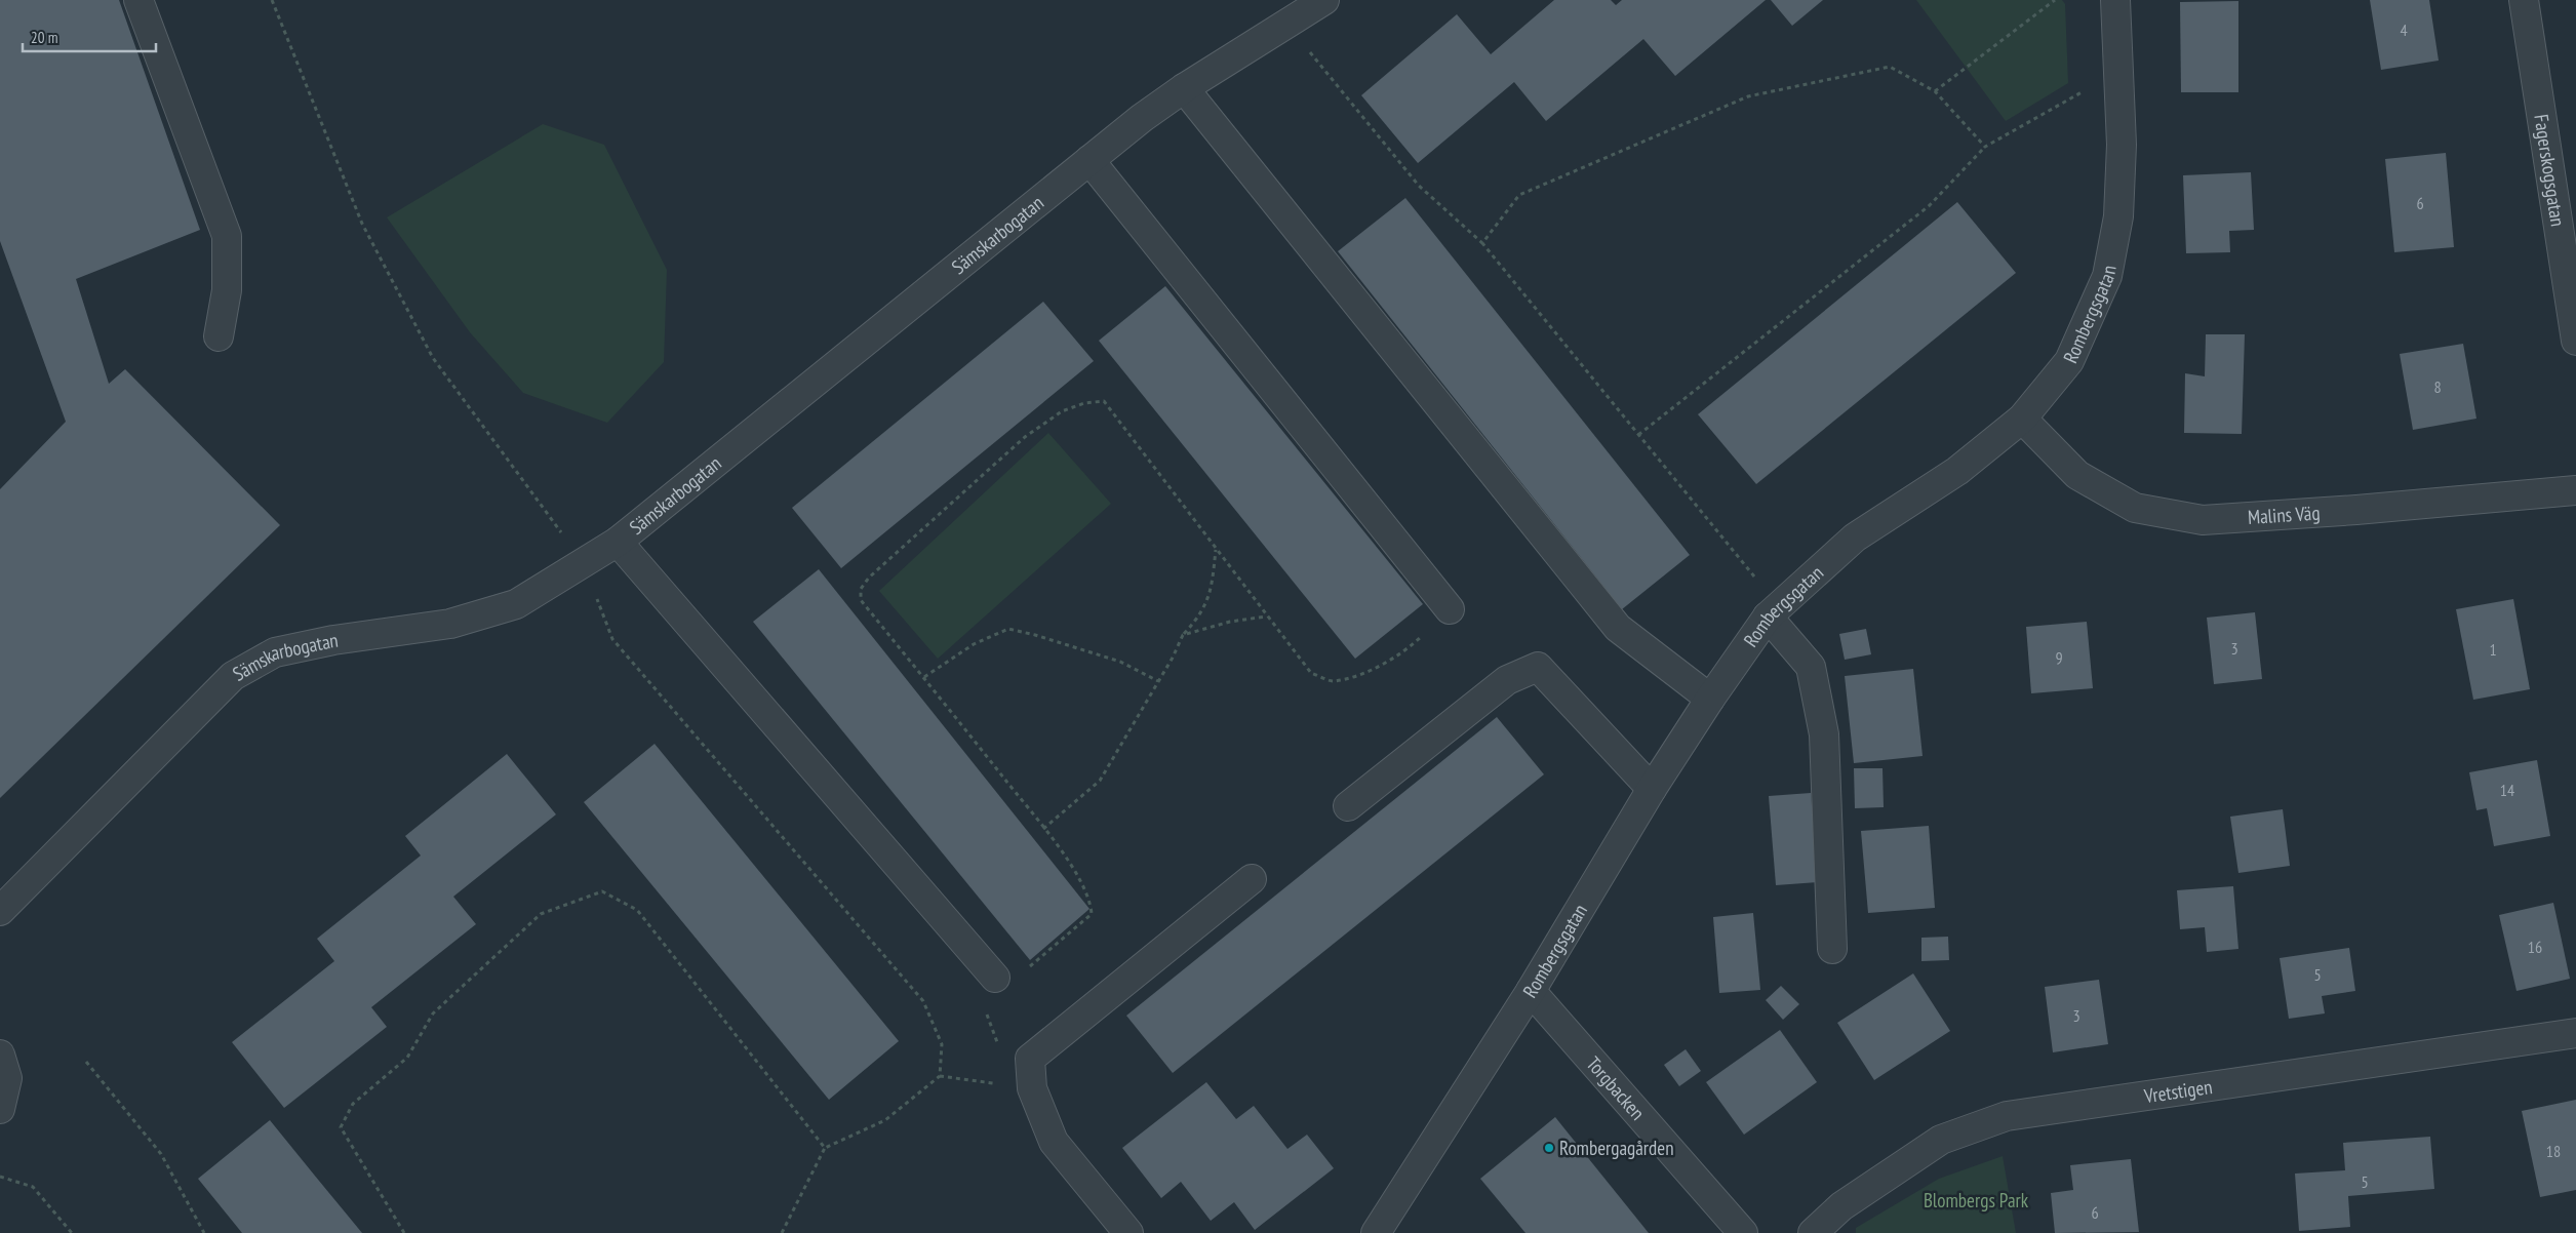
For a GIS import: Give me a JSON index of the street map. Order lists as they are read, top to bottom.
{
  "streets": {
    "street": [
      "Fagerskogsgatan",
      "Sämskarbogatan",
      "Rombergsgatan",
      "Malins Väg",
      "Torgbacken",
      "Vretstigen"
    ]
  },
  "crossings": [
    ["Rombergsgatan", "Malins Väg"],
    ["Rombergsgatan", "Torgbacken"]
  ],
  "parks": ["Blombergs Park"],
  "places": ["Rombergagården"],
  "house_numbers": [
    "4",
    "6",
    "8",
    "3",
    "1",
    "9",
    "14",
    "16",
    "5",
    "3",
    "18",
    "5",
    "6"
  ],
  "scale_bar": "20 m"
}
